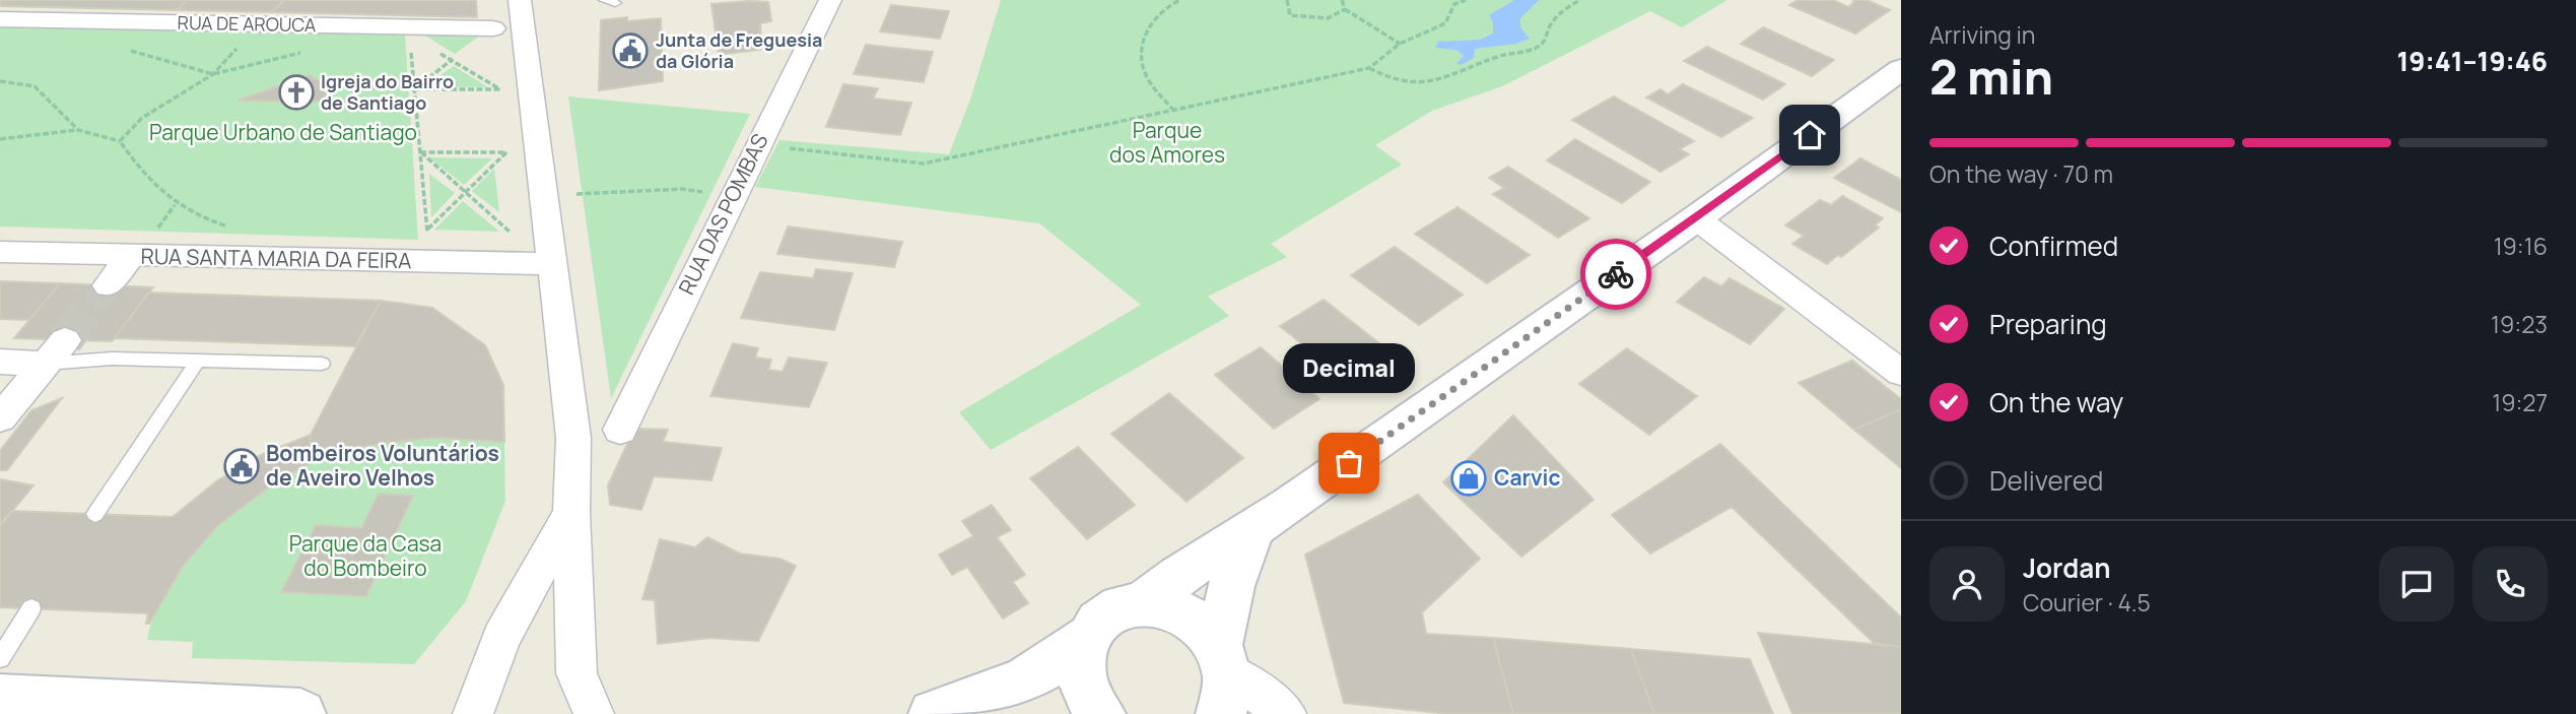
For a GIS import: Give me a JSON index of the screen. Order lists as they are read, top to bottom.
{
  "streets": {
    "street": ["RUA DE AROUCA", "RUA DAS POMBAS", "RUA SANTA MARIA DA FEIRA"]
  },
  "parks": ["Parque dos Amores", "Parque Urbano de Santiago", "Parque da Casa do Bombeiro"],
  "places": {
    "public building": ["Junta de Freguesia da Glória", "Bombeiros Voluntários de Aveiro Velhos"],
    "church": ["Igreja do Bairro de Santiago"],
    "other": ["Decimal"],
    "shop": ["Carvic"]
  },
  "page": {
    "heading": ["2 min", "Arriving in", "19:41–19:46"],
    "panel": ["Jordan", "Courier · 4.5"],
    "bar": "On the way · 70 m",
    "list": [
      ["Confirmed", "19:16"],
      ["Preparing", "19:23"],
      ["On the way", "19:27"],
      "Delivered"
    ],
    "bubble": "Decimal"
  }
}
